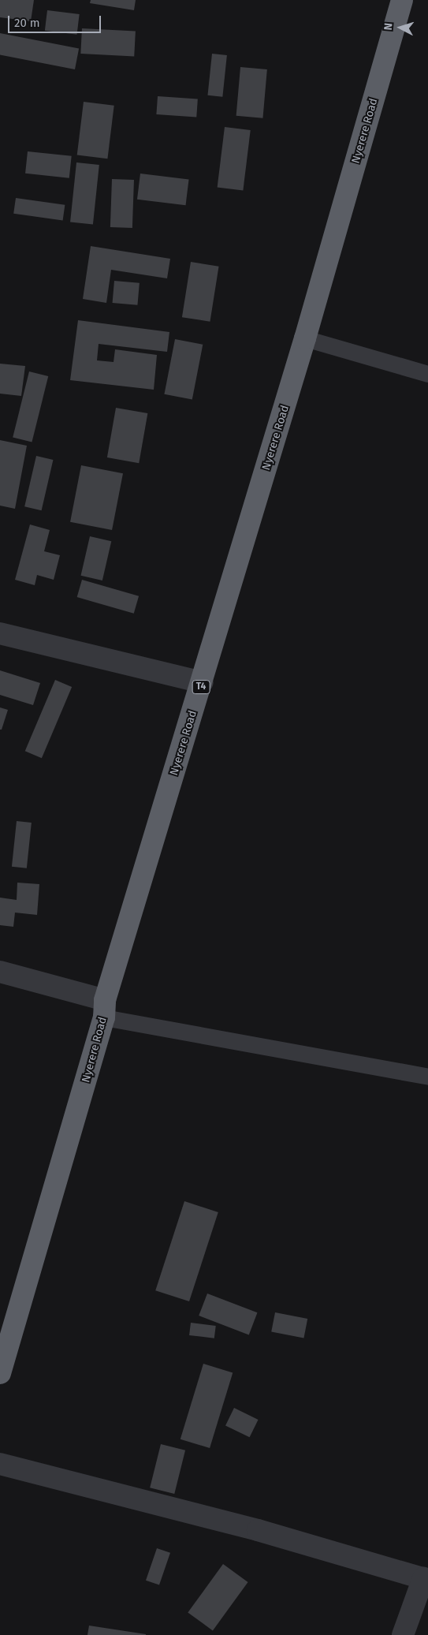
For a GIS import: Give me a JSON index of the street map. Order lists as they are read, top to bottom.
{
  "streets": {
    "highway": ["Nyerere Road", "T4"]
  },
  "scale_bar": "20 m",
  "north": "left"
}
